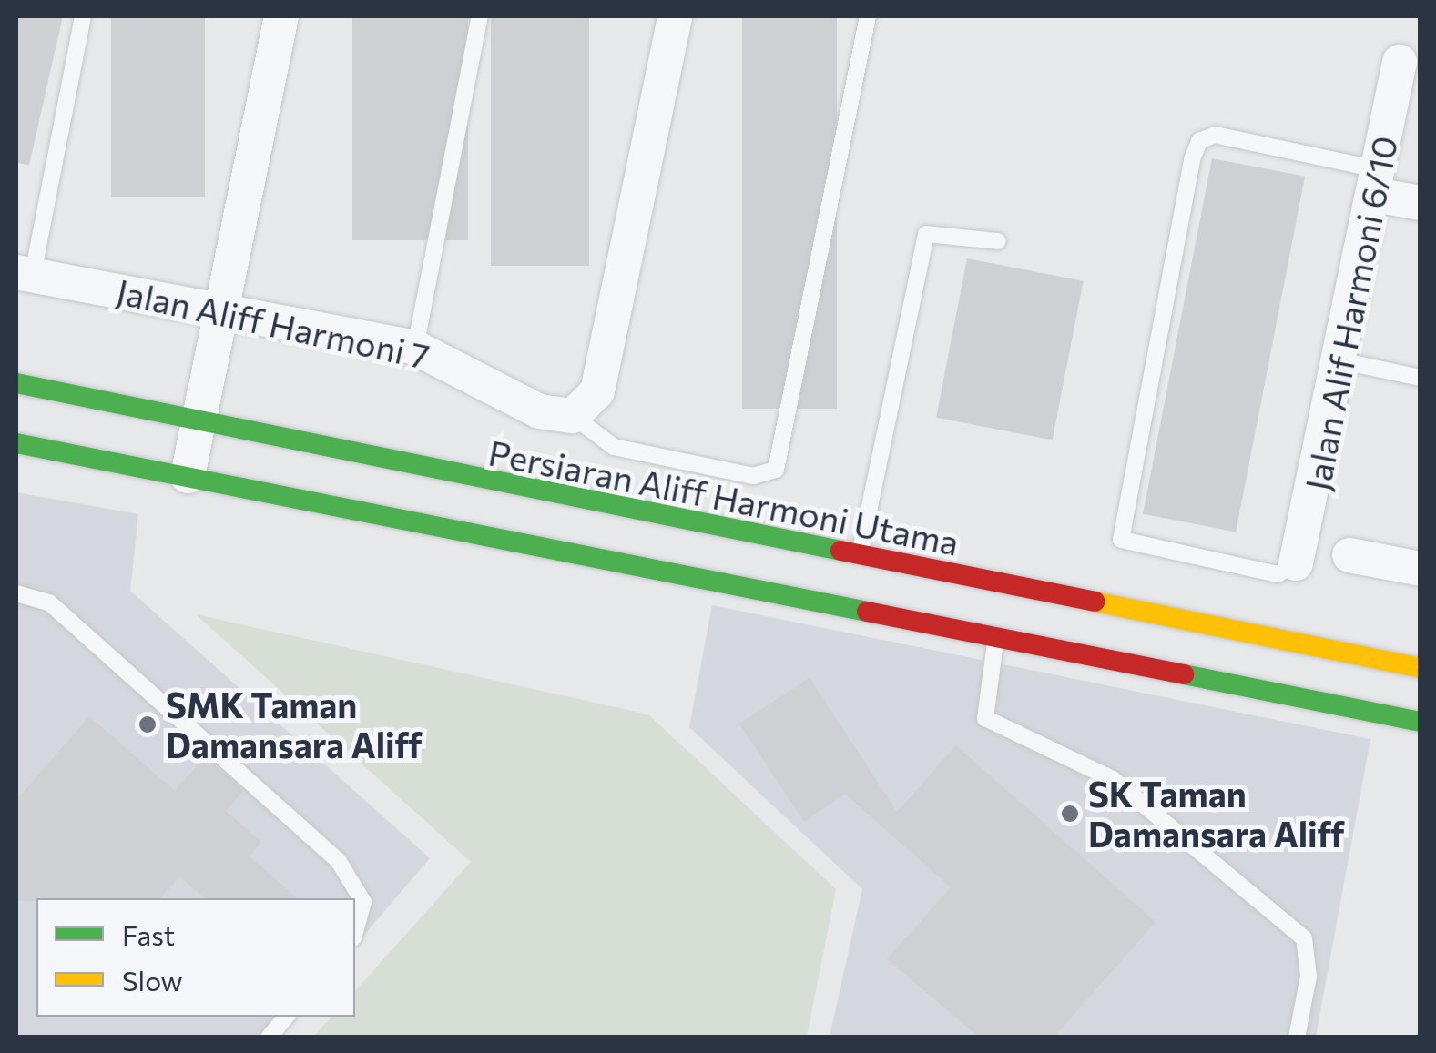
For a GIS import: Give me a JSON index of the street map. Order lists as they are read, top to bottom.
{
  "streets": {
    "street": ["Jalan Alif Harmoni 6/10", "Jalan Aliff Harmoni 7", "Persiaran Aliff Harmoni Utama"]
  },
  "places": ["SMK Taman Damansara Aliff", "SK Taman Damansara Aliff"],
  "legend": ["Fast", "Slow"]
}
